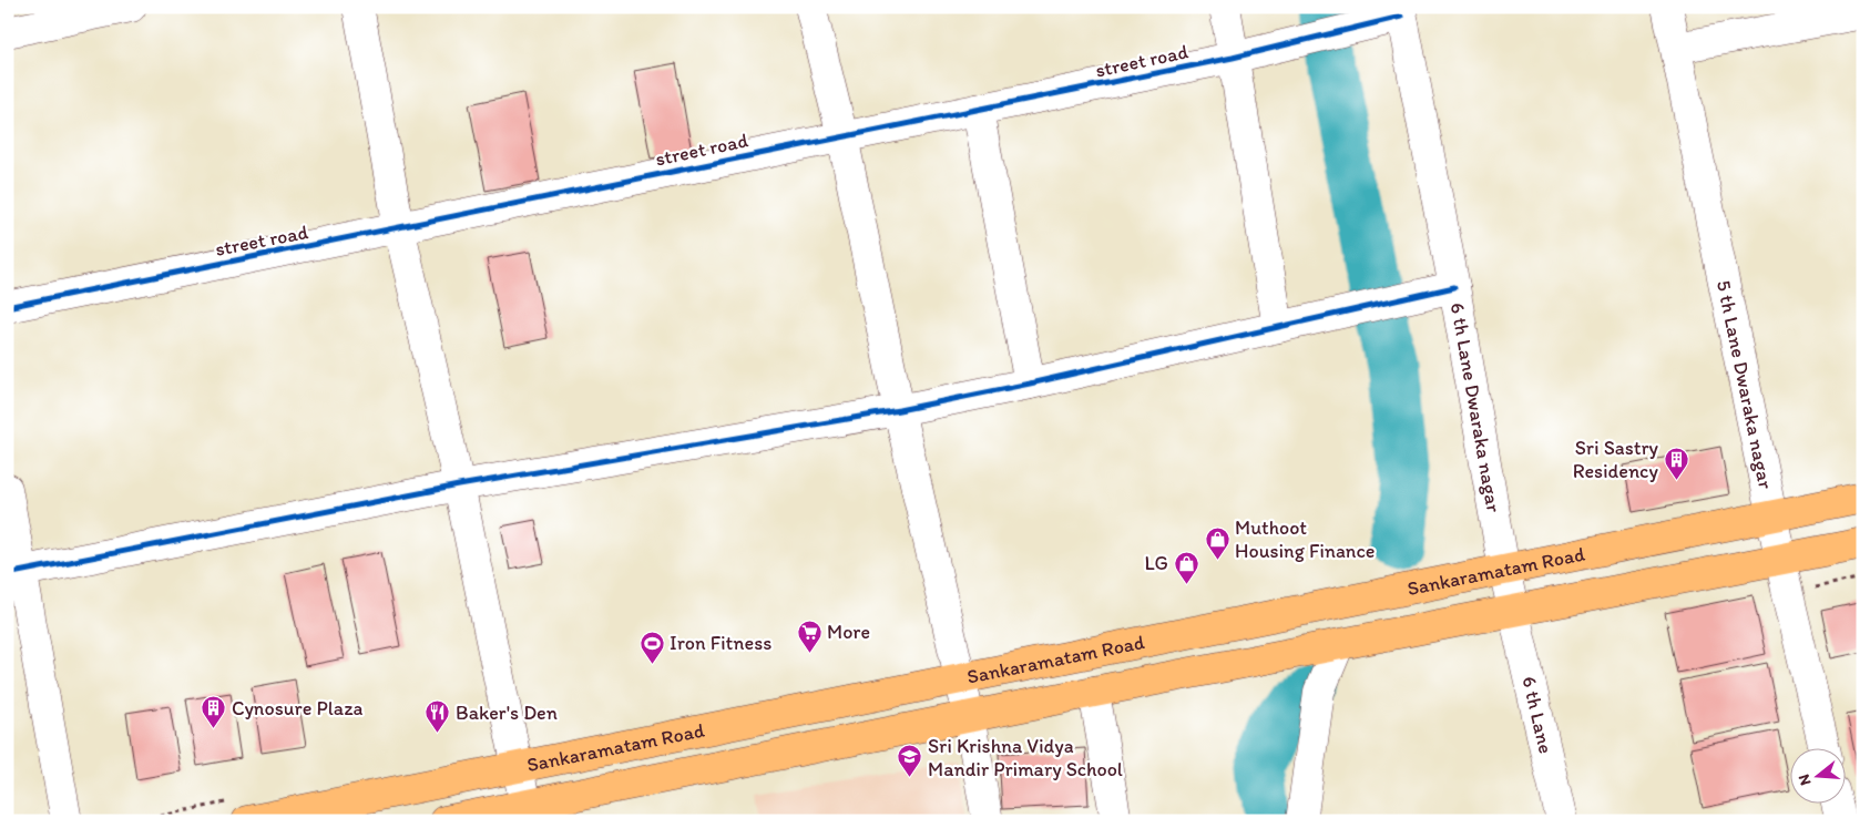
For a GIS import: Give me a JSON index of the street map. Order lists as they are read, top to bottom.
{
  "streets": {
    "main road": ["Sankaramatam Road"],
    "street": [
      "street road",
      "5 th Lane Dwaraka nagar",
      "6 th Lane Dwaraka nagar",
      "6 th Lane"
    ]
  },
  "crossings": [
    ["street road", "6 th Lane Dwaraka nagar"],
    ["5 th Lane Dwaraka nagar", "Sankaramatam Road"],
    ["6 th Lane Dwaraka nagar", "Sankaramatam Road"],
    ["6 th Lane Dwaraka nagar", "6 th Lane"],
    ["Sankaramatam Road", "6 th Lane"]
  ],
  "places": {
    "building": ["Sri Sastry Residency", "Cynosure Plaza"],
    "shop": ["Muthoot Housing Finance", "LG"],
    "supermarket": ["More"],
    "sports": ["Iron Fitness"],
    "restaurant": ["Baker's Den"],
    "school or university": ["Sri Krishna Vidya Mandir Primary School"]
  },
  "north": "left"
}
